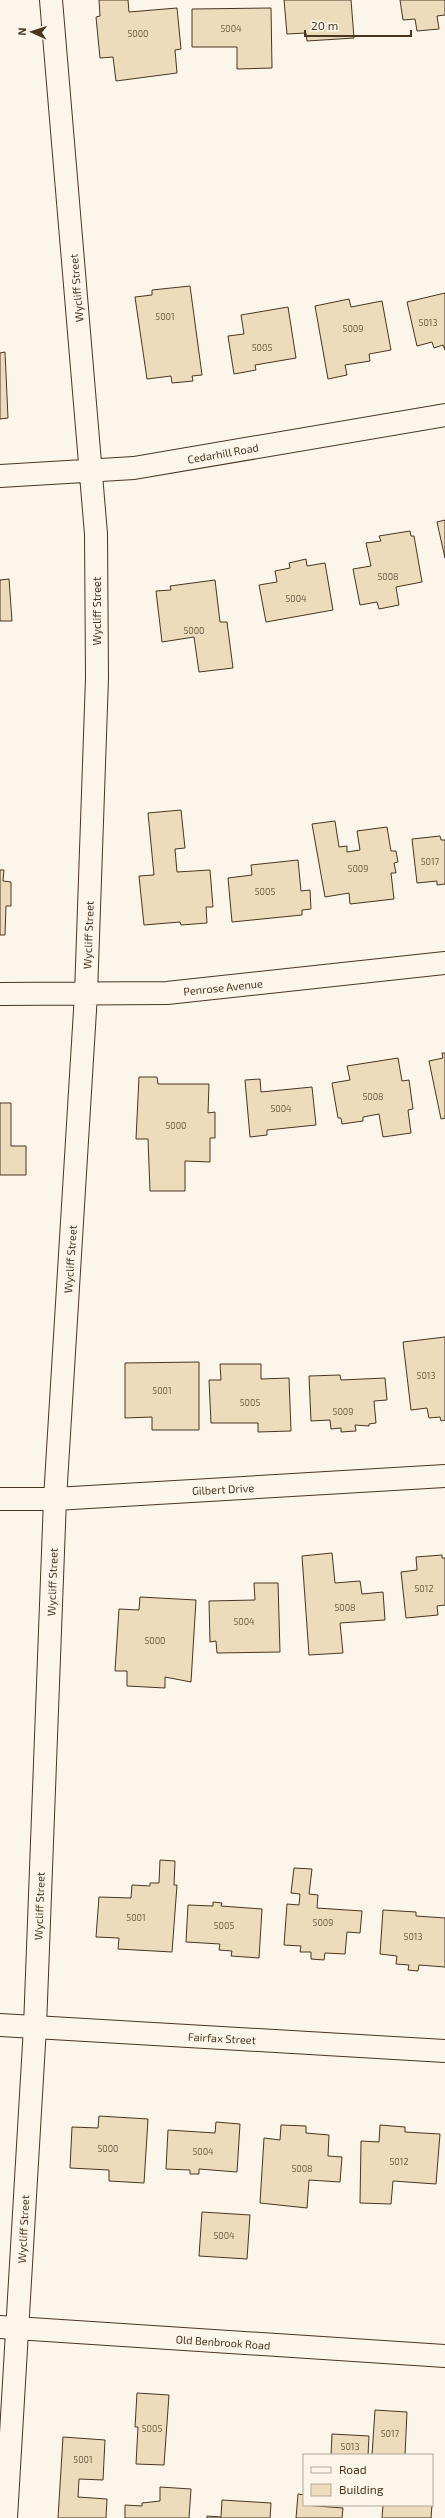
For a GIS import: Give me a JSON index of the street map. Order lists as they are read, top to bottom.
{
  "streets": {
    "street": [
      "Wycliff Street",
      "Cedarhill Road",
      "Penrose Avenue",
      "Gilbert Drive",
      "Fairfax Street",
      "Old Benbrook Road"
    ]
  },
  "crossings": [
    ["Wycliff Street", "Cedarhill Road"],
    ["Wycliff Street", "Penrose Avenue"],
    ["Wycliff Street", "Gilbert Drive"],
    ["Wycliff Street", "Fairfax Street"],
    ["Wycliff Street", "Old Benbrook Road"]
  ],
  "house_numbers": [
    "5004",
    "5000",
    "5001",
    "5013",
    "5009",
    "5005",
    "5008",
    "5004",
    "5000",
    "5017",
    "5009",
    "5005",
    "5008",
    "5004",
    "5000",
    "5013",
    "5001",
    "5005",
    "5009",
    "5012",
    "5008",
    "5004",
    "5000",
    "5001",
    "5009",
    "5005",
    "5013",
    "5000",
    "5004",
    "5012",
    "5008",
    "5004",
    "5005",
    "5017",
    "5013",
    "5001"
  ],
  "legend": ["Road", "Building"],
  "scale_bar": "20 m",
  "north": "left"
}
